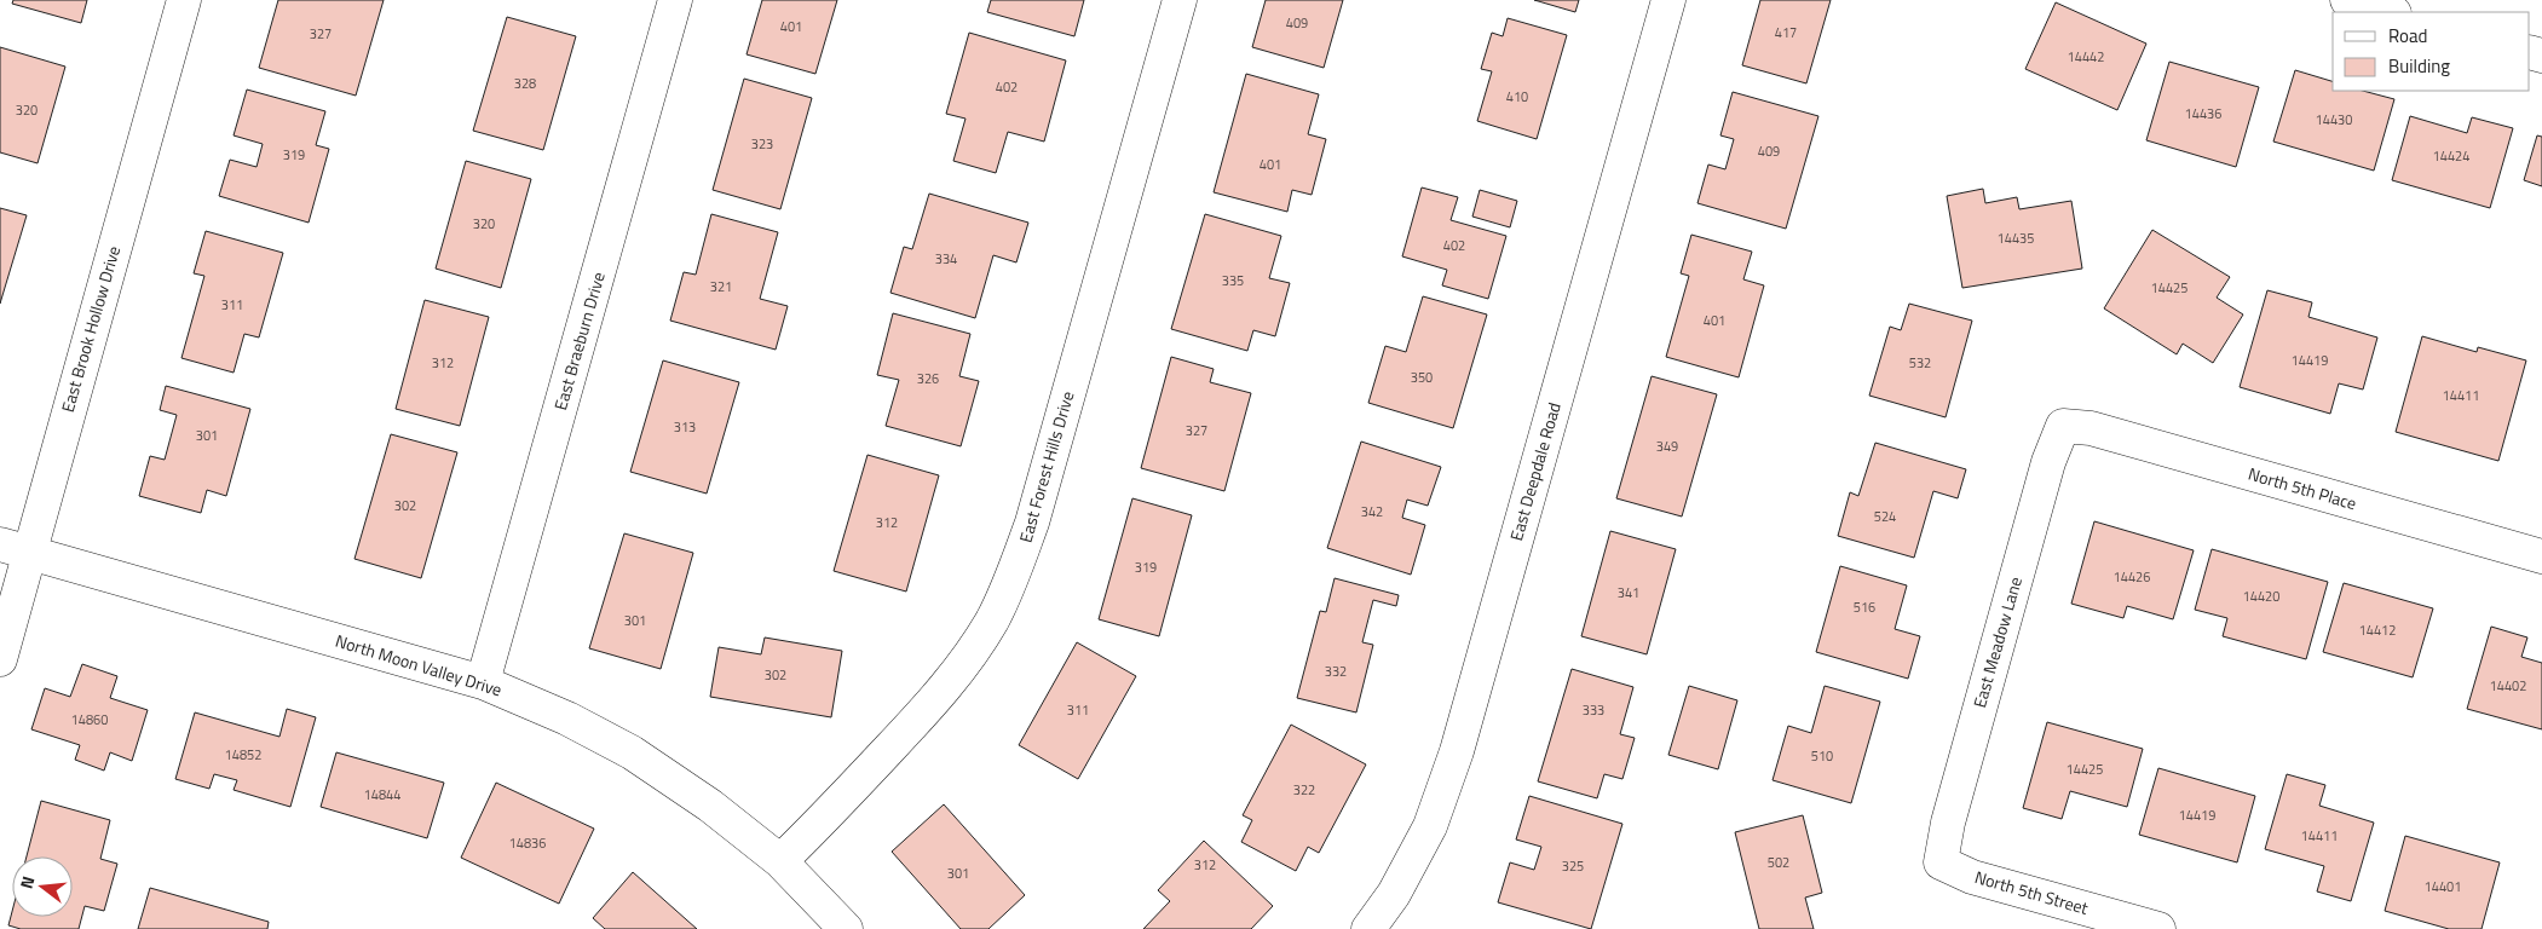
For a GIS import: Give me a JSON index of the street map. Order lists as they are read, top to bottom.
{
  "streets": {
    "street": [
      "East Brook Hollow Drive",
      "East Braeburn Drive",
      "East Forest Hills Drive",
      "East Deepdale Road",
      "North 5th Place",
      "East Meadow Lane",
      "North Moon Valley Drive",
      "North 5th Street"
    ]
  },
  "crossings": [
    ["East Brook Hollow Drive", "North Moon Valley Drive"],
    ["East Braeburn Drive", "North Moon Valley Drive"],
    ["East Forest Hills Drive", "North Moon Valley Drive"],
    ["North 5th Place", "East Meadow Lane"],
    ["East Meadow Lane", "North 5th Street"]
  ],
  "house_numbers": [
    "409",
    "401",
    "417",
    "327",
    "14442",
    "328",
    "402",
    "410",
    "320",
    "14436",
    "14430",
    "323",
    "409",
    "319",
    "14424",
    "401",
    "320",
    "14435",
    "402",
    "334",
    "335",
    "321",
    "14425",
    "311",
    "401",
    "14419",
    "312",
    "532",
    "350",
    "326",
    "14411",
    "313",
    "327",
    "301",
    "349",
    "302",
    "342",
    "524",
    "312",
    "319",
    "14426",
    "341",
    "14420",
    "516",
    "301",
    "14412",
    "332",
    "302",
    "14402",
    "311",
    "333",
    "14860",
    "14852",
    "510",
    "14425",
    "322",
    "14844",
    "14419",
    "14411",
    "14836",
    "502",
    "312",
    "325",
    "301",
    "14401"
  ],
  "legend": ["Road", "Building"],
  "north": "left"
}
